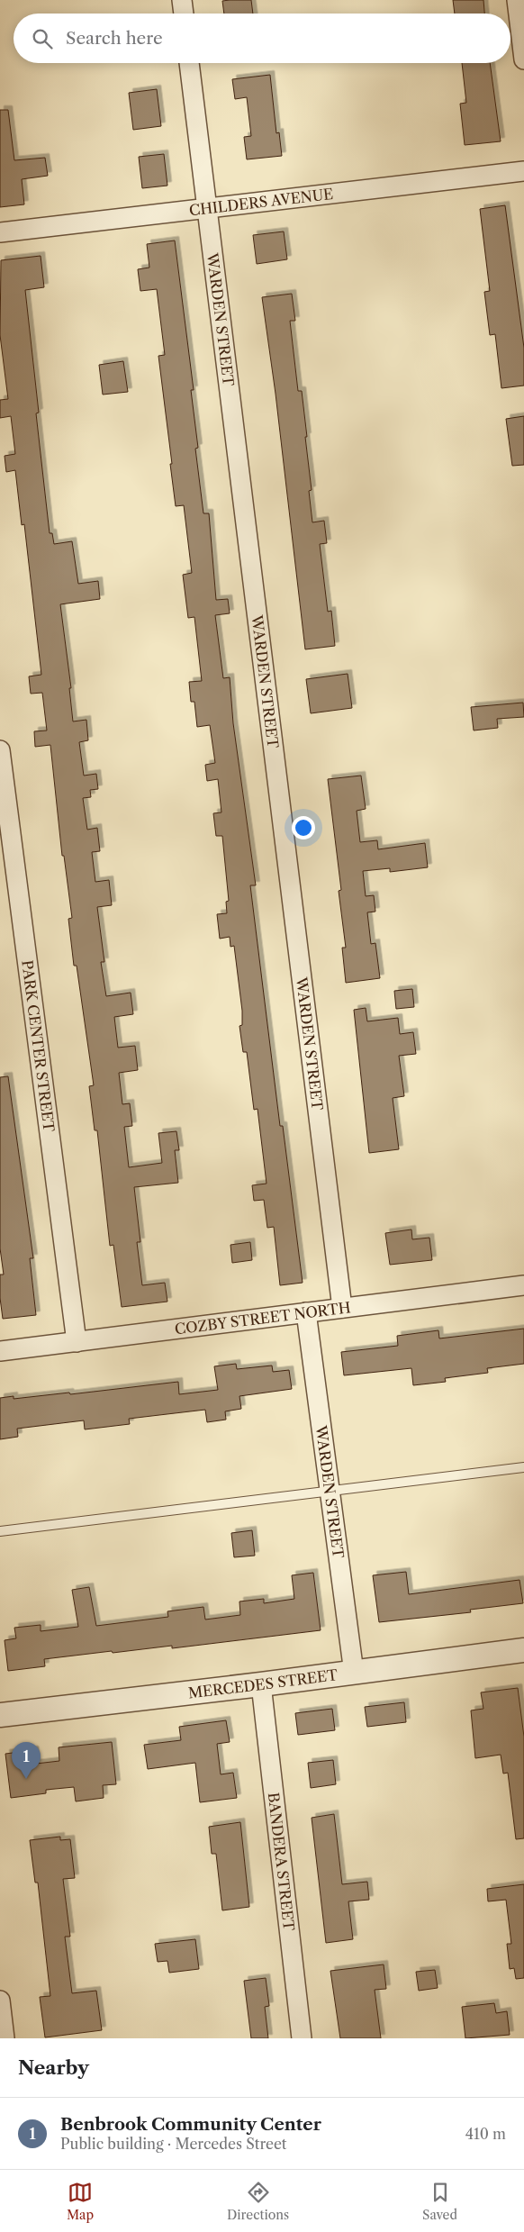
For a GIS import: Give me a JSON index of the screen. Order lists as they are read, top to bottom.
{
  "streets": {
    "street": [
      "CHILDERS AVENUE",
      "WARDEN STREET",
      "PARK CENTER STREET",
      "COZBY STREET NORTH",
      "MERCEDES STREET",
      "BANDERA STREET"
    ]
  },
  "crossings": [
    ["CHILDERS AVENUE", "WARDEN STREET"],
    ["WARDEN STREET", "COZBY STREET NORTH"],
    ["WARDEN STREET", "MERCEDES STREET"],
    ["PARK CENTER STREET", "COZBY STREET NORTH"],
    ["MERCEDES STREET", "BANDERA STREET"]
  ],
  "page": {
    "search": "Search here",
    "pins": "1",
    "heading": "Nearby",
    "list": [
      {
        "mark": "1",
        "name": "Benbrook Community Center",
        "note": "Public building · Mercedes Street",
        "value": "410 m"
      }
    ],
    "nav": ["Map", "Directions", "Saved"]
  }
}
